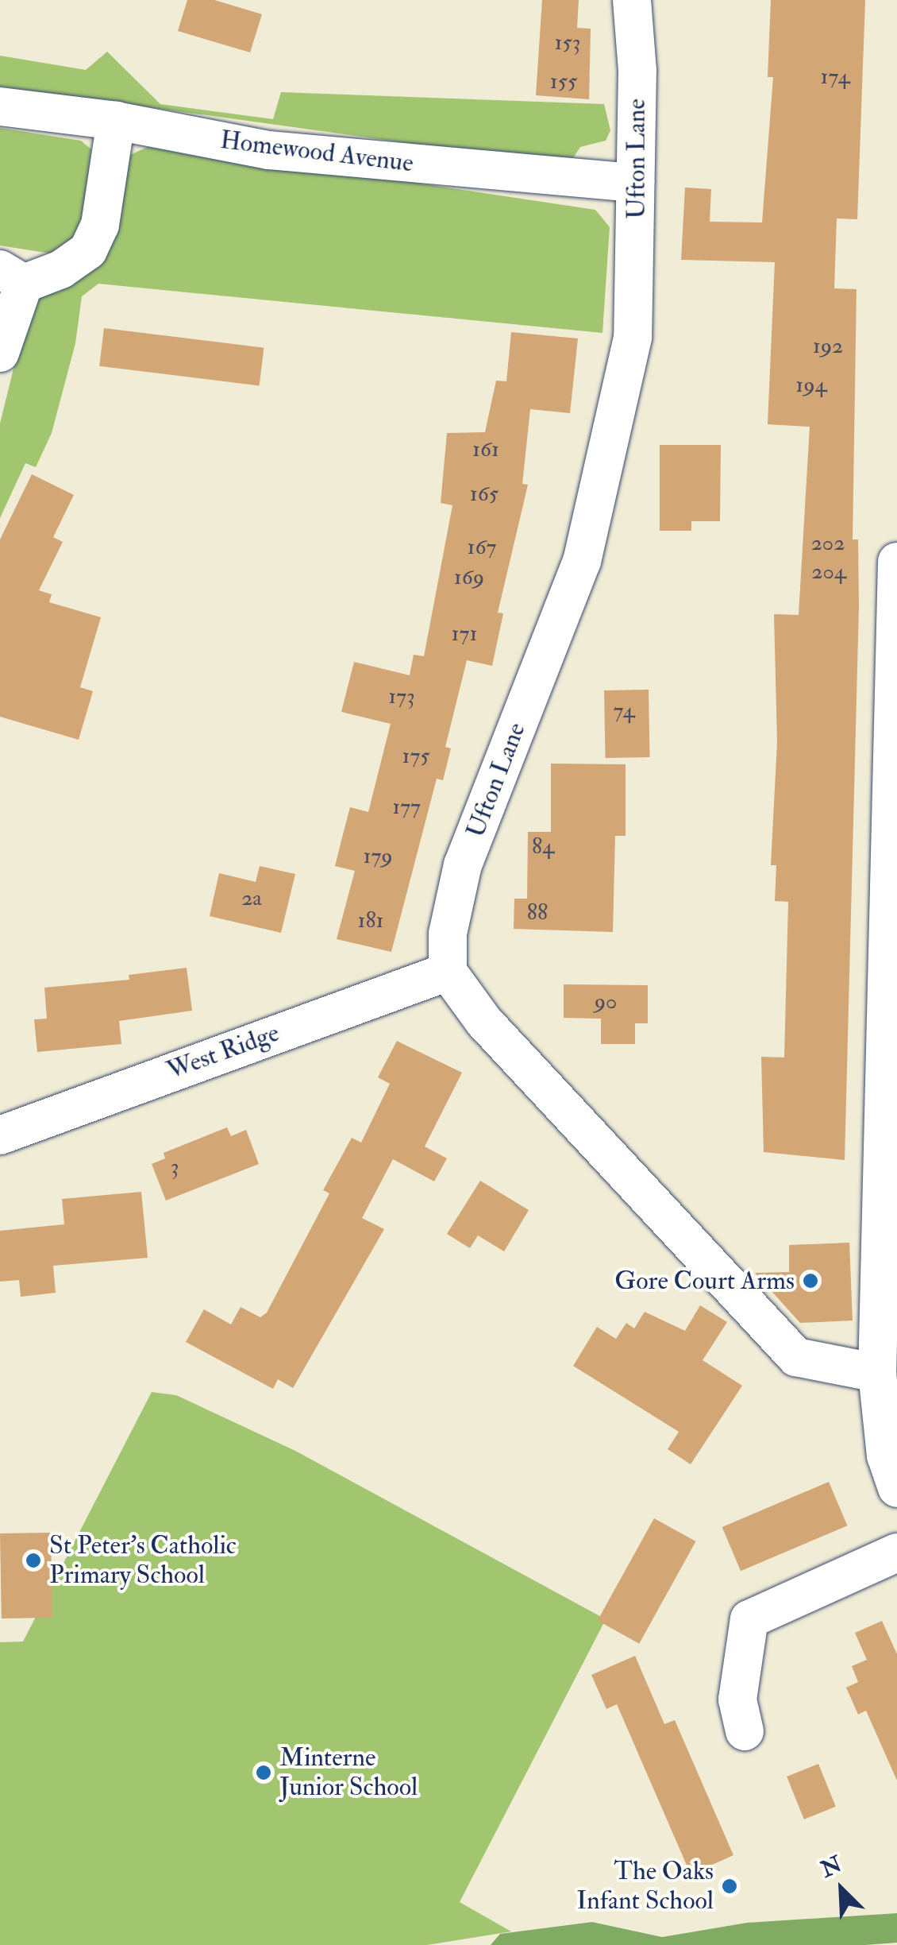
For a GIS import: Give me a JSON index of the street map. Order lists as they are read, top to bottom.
{
  "streets": {
    "street": ["Homewood Avenue", "Ufton Lane", "West Ridge"]
  },
  "crossings": [
    ["Homewood Avenue", "Ufton Lane"],
    ["Ufton Lane", "West Ridge"]
  ],
  "places": [
    "Gore Court Arms",
    "St Peter's Catholic Primary School",
    "Minterne Junior School",
    "The Oaks Infant School"
  ],
  "house_numbers": [
    "153",
    "174",
    "155",
    "192",
    "194",
    "161",
    "165",
    "202",
    "167",
    "204",
    "169",
    "171",
    "173",
    "74",
    "175",
    "177",
    "84",
    "179",
    "2a",
    "88",
    "181",
    "90",
    "3"
  ],
  "north": "top left"
}
